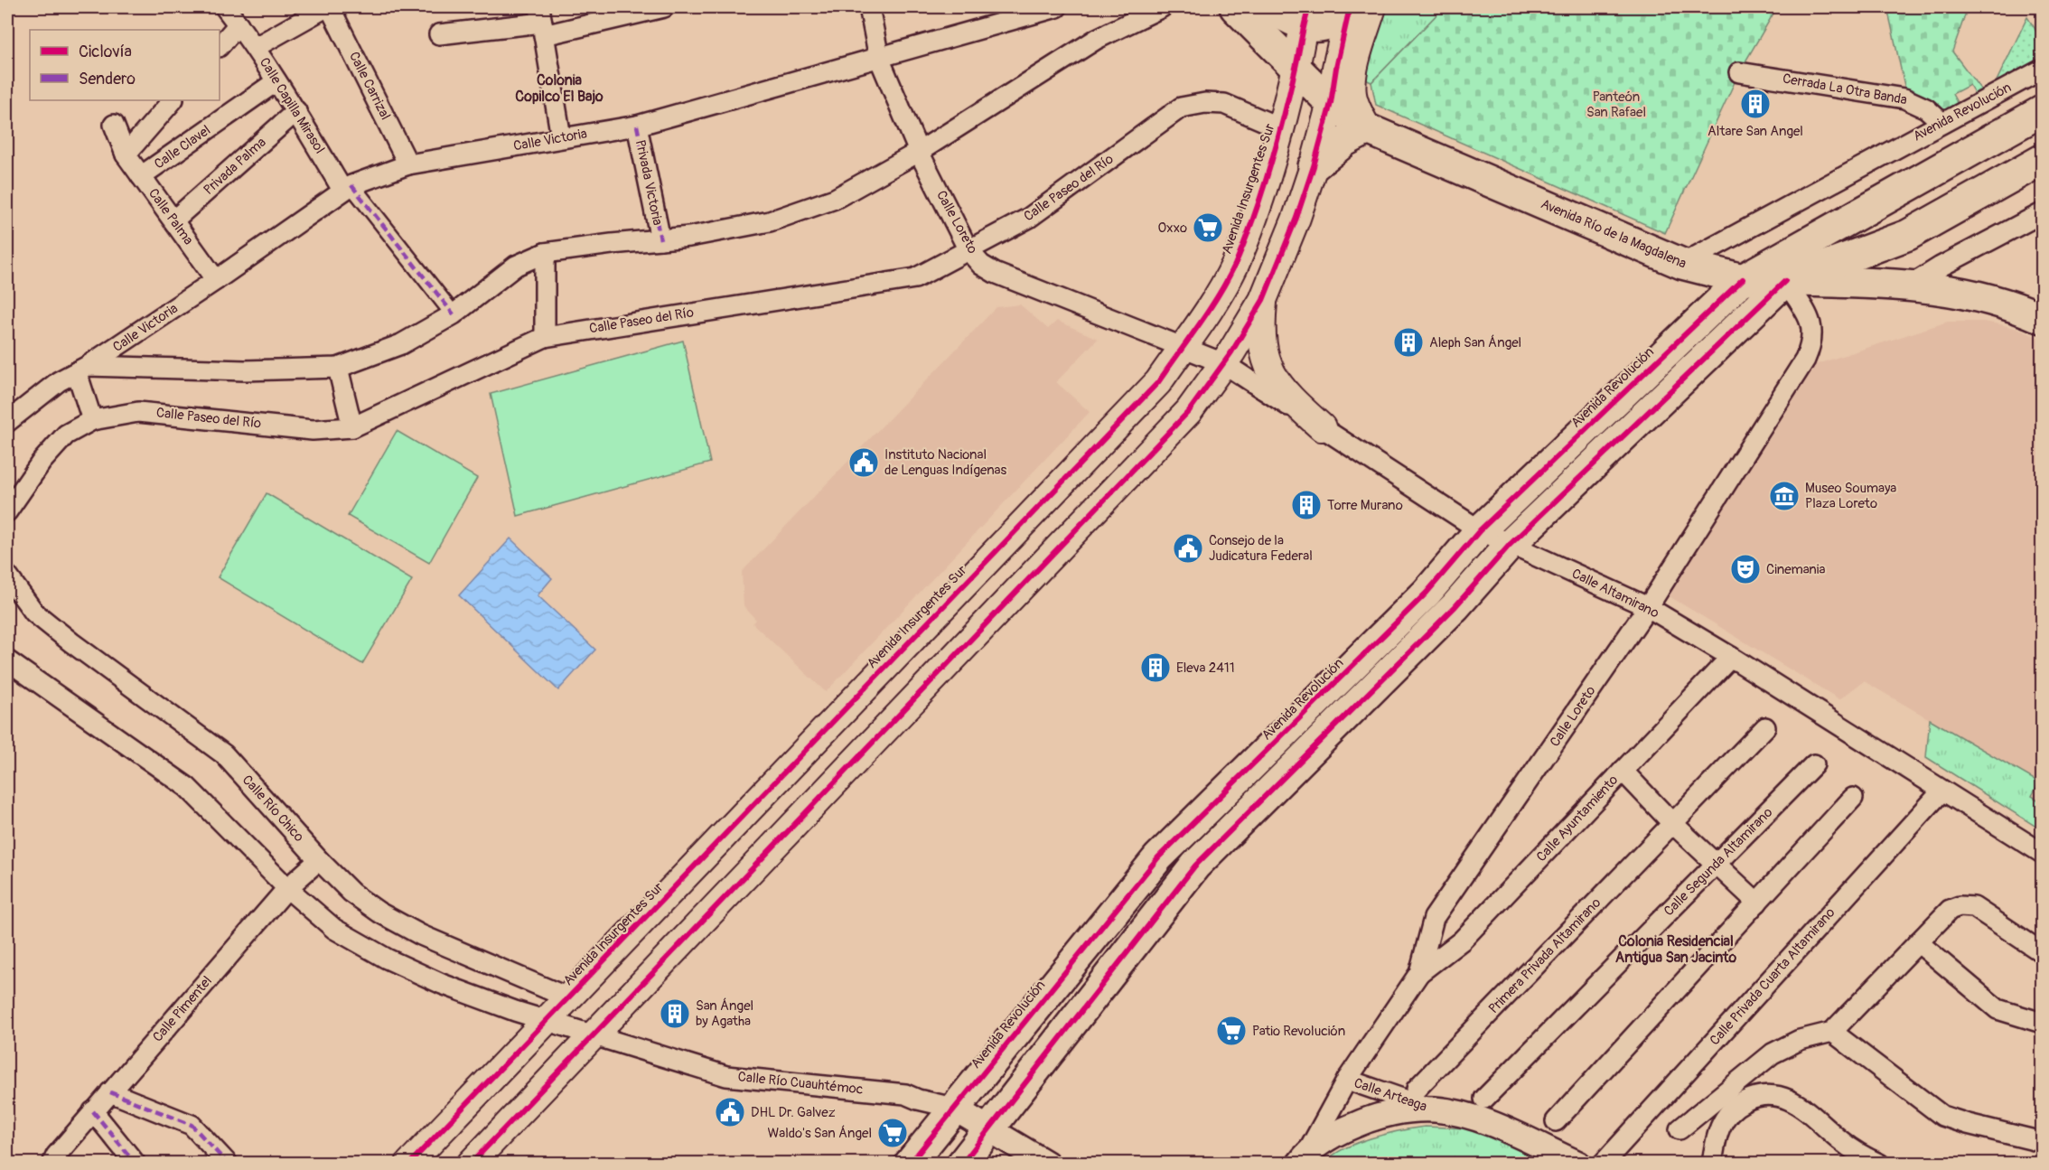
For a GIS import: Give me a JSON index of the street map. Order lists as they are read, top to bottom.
{
  "streets": {
    "main road": ["Avenida Revolución", "Avenida Insurgentes Sur", "Avenida Río de la Magdalena"],
    "street": [
      "Calle Carrizal",
      "Cerrada La Otra Banda",
      "Calle Capilla Mirasol",
      "Calle Victoria",
      "Calle Clavel",
      "Privada Palma",
      "Privada Victoria",
      "Calle Paseo del Río",
      "Calle Palma",
      "Calle Loreto",
      "Calle Altamirano",
      "Calle Río Chico",
      "Calle Ayuntamiento",
      "Calle Segunda Altamirano",
      "Primera Privada Altamirano",
      "Calle Privada Cuarta Altamirano",
      "Calle Pimentel",
      "Calle Río Cuauhtémoc",
      "Calle Arteaga"
    ]
  },
  "crossings": [
    ["Calle Carrizal", "Calle Victoria"],
    ["Cerrada La Otra Banda", "Avenida Revolución"],
    ["Calle Capilla Mirasol", "Calle Victoria"],
    ["Calle Capilla Mirasol", "Calle Clavel"],
    ["Calle Capilla Mirasol", "Privada Palma"],
    ["Avenida Revolución", "Avenida Río de la Magdalena"],
    ["Avenida Revolución", "Calle Altamirano"],
    ["Avenida Revolución", "Calle Río Cuauhtémoc"],
    ["Calle Victoria", "Privada Victoria"],
    ["Calle Victoria", "Calle Palma"],
    ["Calle Victoria", "Calle Loreto"],
    ["Calle Clavel", "Calle Palma"],
    ["Privada Palma", "Calle Palma"],
    ["Calle Paseo del Río", "Avenida Insurgentes Sur"],
    ["Calle Paseo del Río", "Calle Loreto"],
    ["Avenida Insurgentes Sur", "Calle Loreto"],
    ["Avenida Insurgentes Sur", "Avenida Río de la Magdalena"],
    ["Avenida Insurgentes Sur", "Calle Altamirano"],
    ["Avenida Insurgentes Sur", "Calle Río Chico"],
    ["Avenida Insurgentes Sur", "Calle Río Cuauhtémoc"],
    ["Calle Loreto", "Avenida Río de la Magdalena"],
    ["Calle Loreto", "Calle Altamirano"],
    ["Calle Loreto", "Calle Ayuntamiento"],
    ["Calle Loreto", "Calle Arteaga"],
    ["Calle Altamirano", "Calle Ayuntamiento"],
    ["Calle Altamirano", "Calle Privada Cuarta Altamirano"],
    ["Calle Río Chico", "Calle Pimentel"]
  ],
  "districts": ["Colonia Copilco El Bajo", "Colonia Residencial Antigua San Jacinto"],
  "parks": ["Panteón San Rafael"],
  "places": {
    "building": [
      "Altare San Angel",
      "Aleph San Ángel",
      "Torre Murano",
      "Eleva 2411",
      "San Ángel by Agatha"
    ],
    "supermarket": ["Oxxo", "Patio Revolución", "Waldo's San Ángel"],
    "public building": ["Instituto Nacional de Lenguas Indígenas", "Consejo de la Judicatura Federal", "DHL Dr. Galvez"],
    "museum": ["Museo Soumaya Plaza Loreto"],
    "theatre": ["Cinemania"]
  },
  "legend": ["Ciclovía", "Sendero"]
}
